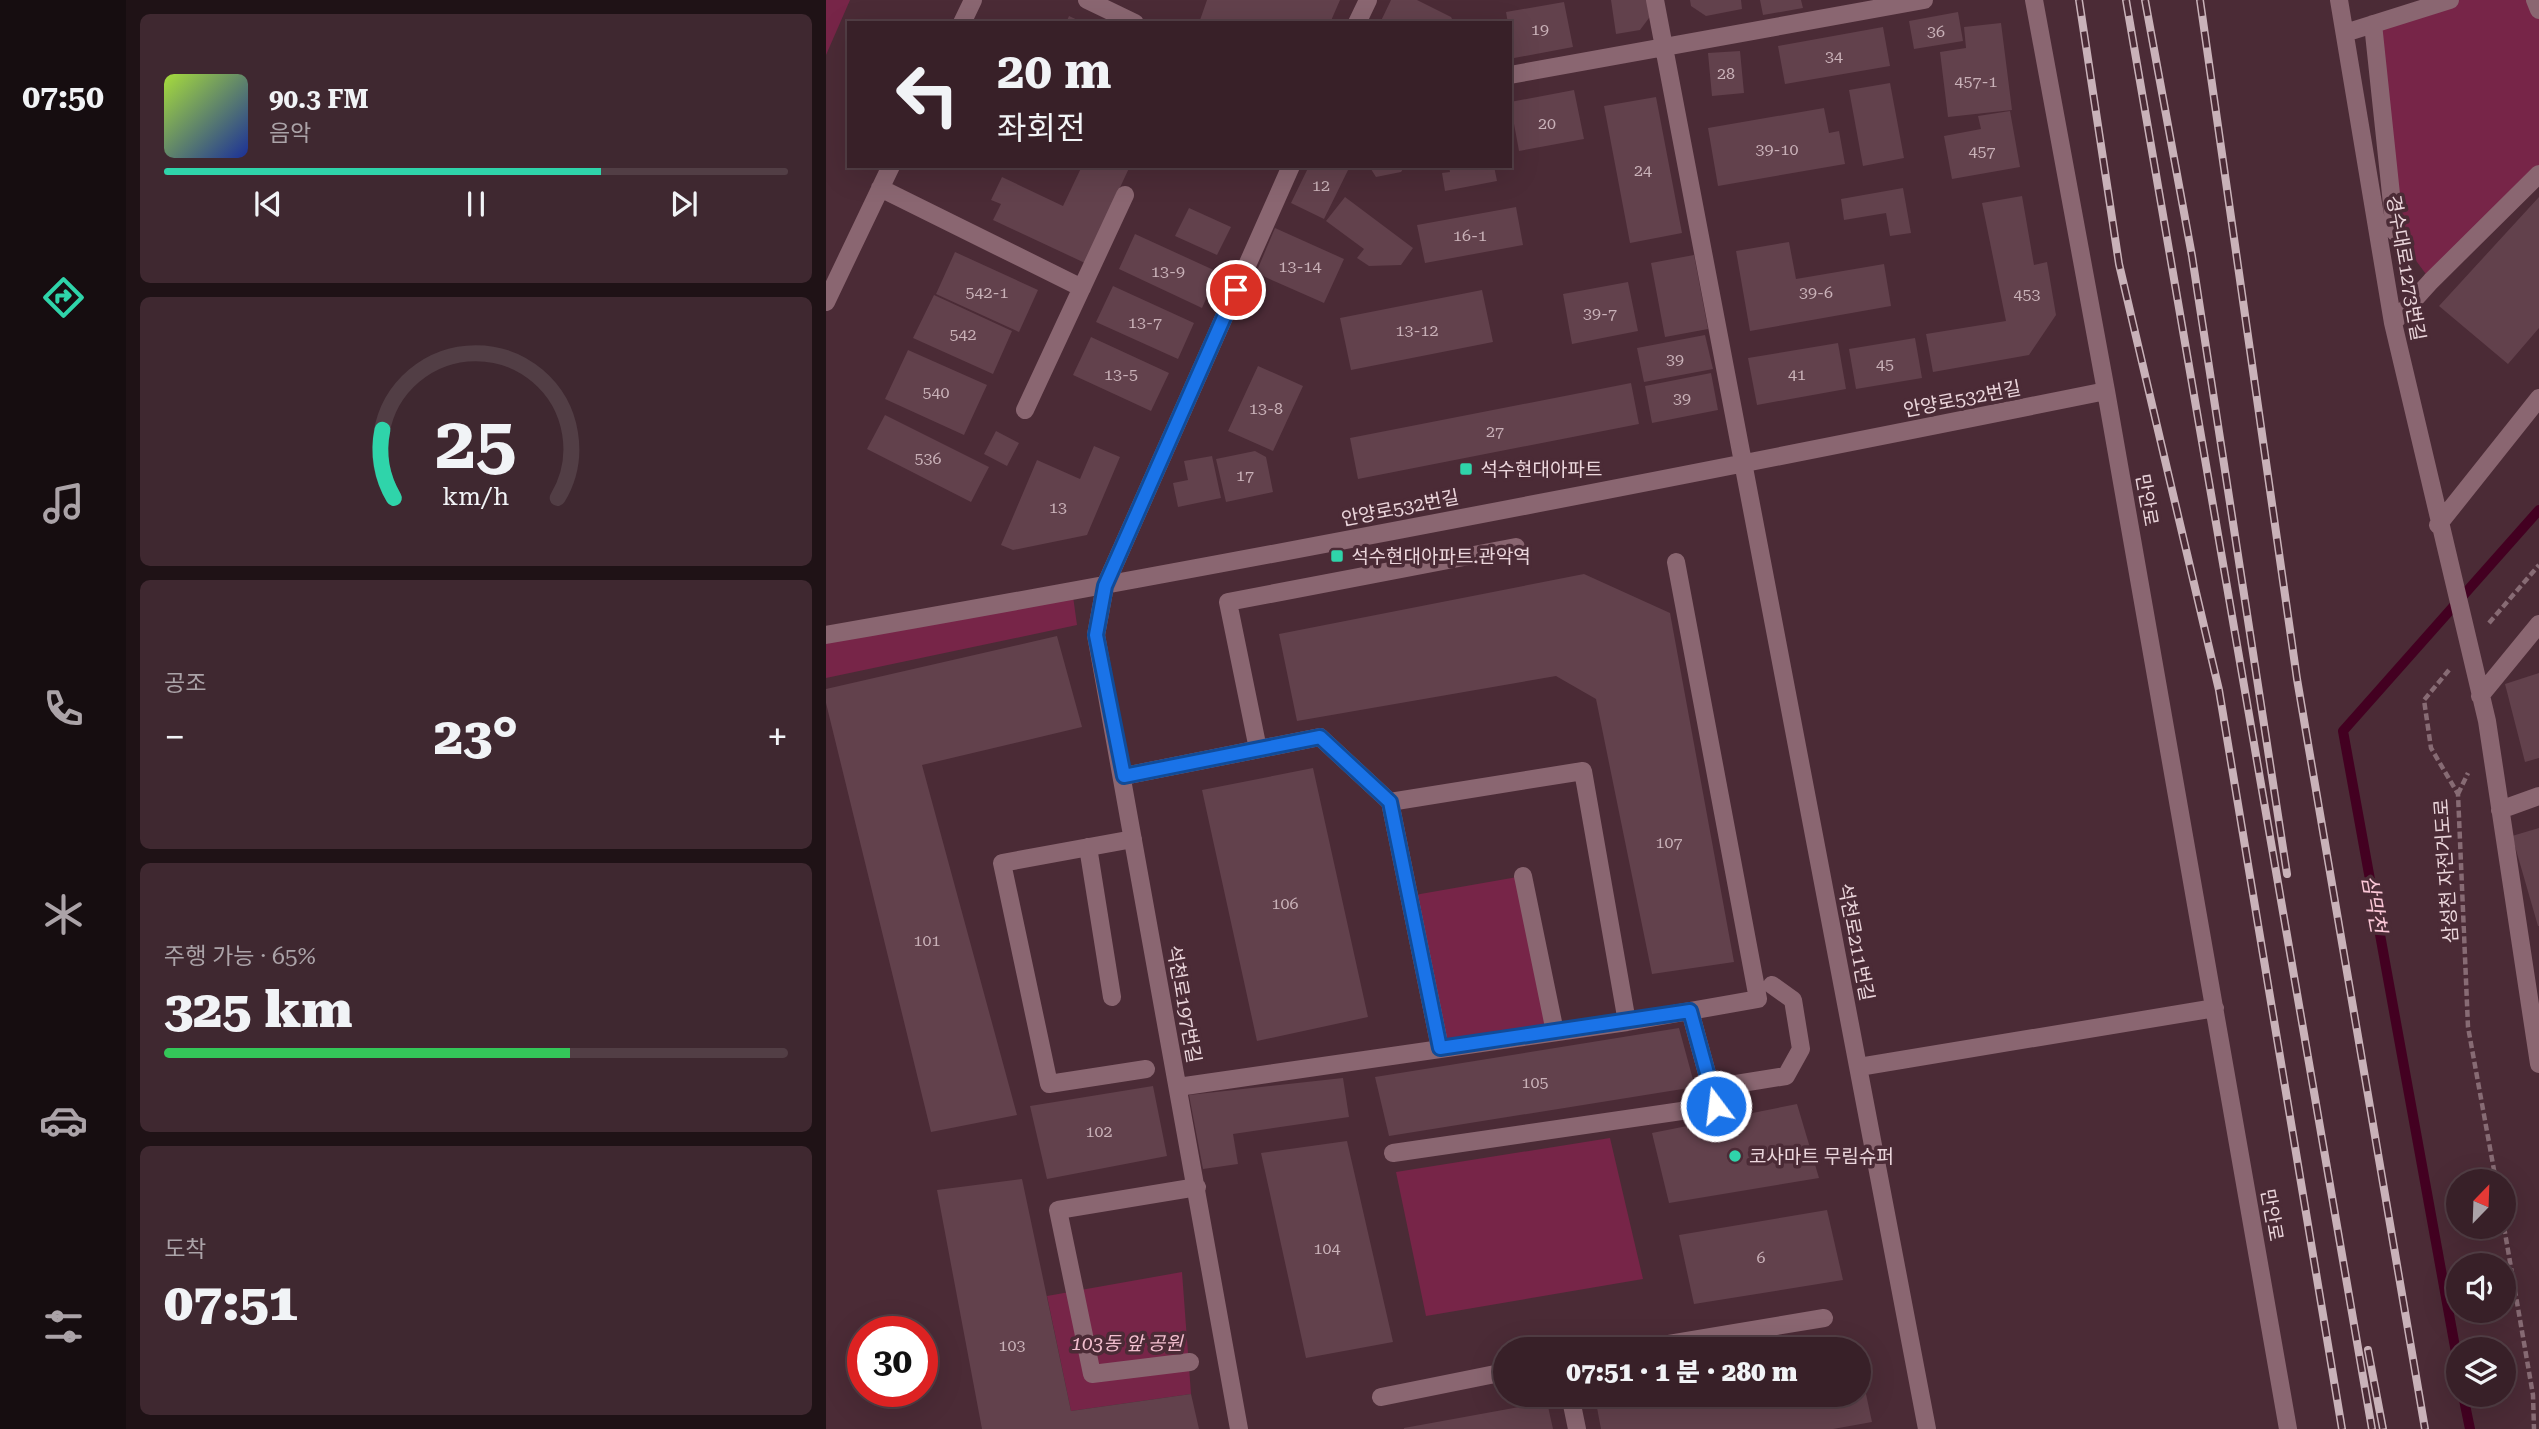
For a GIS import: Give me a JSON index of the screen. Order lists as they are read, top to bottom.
{
  "streets": {
    "street": [
      "경수대로1273번길",
      "안양로532번길",
      "만안로",
      "석천로211번길",
      "석천로197번길"
    ],
    "path": ["삼성천 자전거도로"]
  },
  "crossings": [
    ["안양로532번길", "만안로"],
    ["안양로532번길", "석천로211번길"],
    ["안양로532번길", "석천로197번길"]
  ],
  "water": ["삼막천"],
  "parks": ["103동 앞 공원"],
  "places": {
    "transit": ["석수현대아파트", "석수현대아파트.관악역"],
    "other": ["코사마트 무림슈퍼"]
  },
  "house_numbers": [
    "19",
    "36",
    "34",
    "28",
    "457-1",
    "20",
    "39-10",
    "457",
    "24",
    "12",
    "16-1",
    "13-14",
    "13-9",
    "542-1",
    "39-6",
    "453",
    "39-7",
    "13-7",
    "13-12",
    "542",
    "39",
    "45",
    "13-5",
    "41",
    "540",
    "39",
    "13-8",
    "27",
    "536",
    "17",
    "13",
    "107",
    "106",
    "101",
    "105",
    "102",
    "104",
    "6",
    "103"
  ],
  "north": "top right",
  "page": {
    "tabs": "07:50",
    "turn": ["20 m", "좌회전"],
    "song": ["90.3 FM", "음악"],
    "tile": [
      "공조",
      ["주행 가능 · 65%", "325 km"],
      ["도착", "07:51"]
    ],
    "heat": ["−", "23°", "+"],
    "limit": "30",
    "trip": "07:51 · 1 분 · 280 m",
    "gauge": ["25", "km/h"]
  }
}
